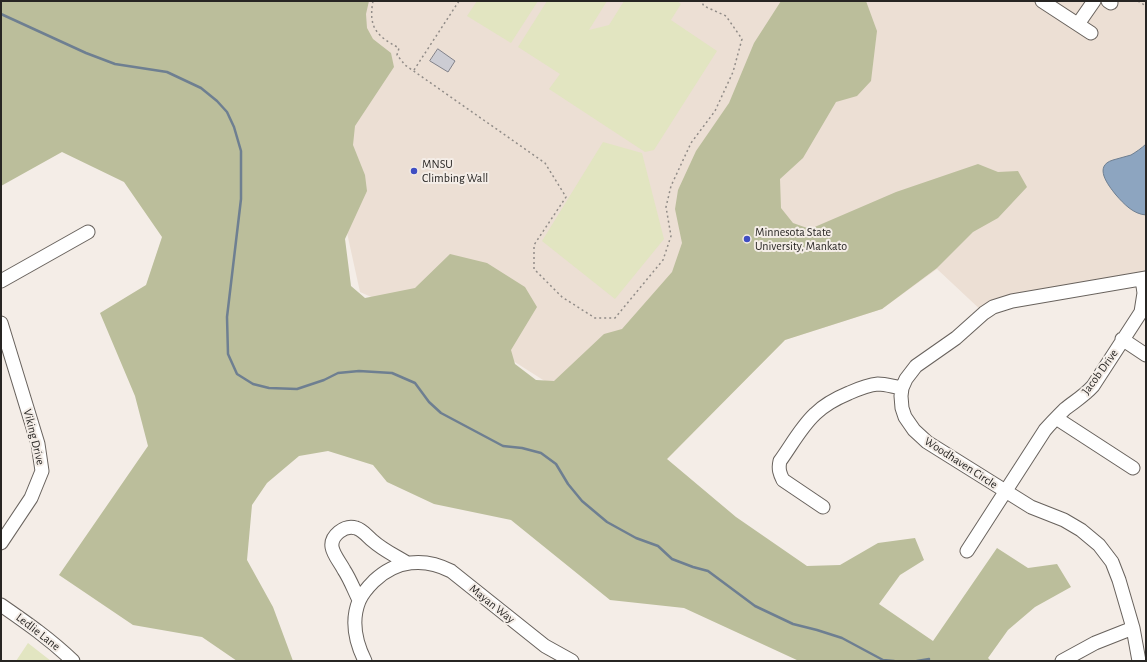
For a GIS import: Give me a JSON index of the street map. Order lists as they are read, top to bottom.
{
  "streets": {
    "street": [
      "Jacob Drive",
      "Viking Drive",
      "Woodhaven Circle",
      "Mayan Way",
      "Ledlie Lane"
    ]
  },
  "crossings": [
    ["Jacob Drive", "Woodhaven Circle"]
  ],
  "places": ["MNSU Climbing Wall", "Minnesota State University, Mankato"]
}
